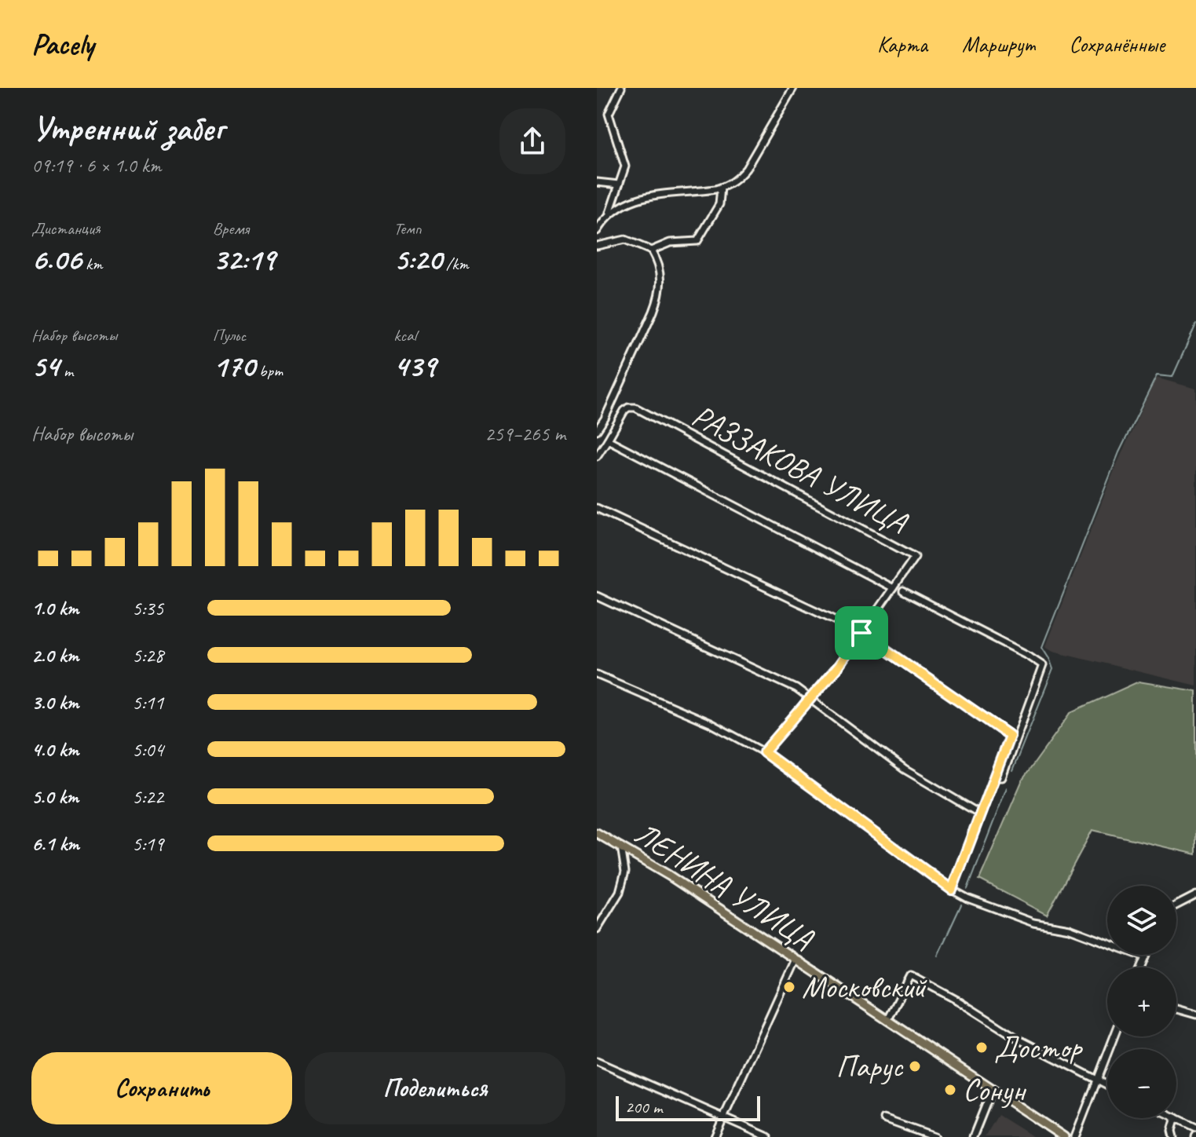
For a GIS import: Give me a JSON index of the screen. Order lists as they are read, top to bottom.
{
  "streets": {
    "main road": ["ЛЕНИНА УЛИЦА"],
    "street": ["РАЗЗАКОВА УЛИЦА"]
  },
  "places": [
    "Московский",
    "Достор",
    "Парус",
    "Сонун"
  ],
  "scale_bar": "200 m",
  "page": {
    "header": "Pacely",
    "nav": ["Карта", "Маршрут", "Сохранённые"],
    "heading": ["Утренний забег", "09:19 · 6 × 1.0 km"],
    "stats": [
      ["Дистанция", "6.06 km"],
      ["Время", "32:19"],
      ["Темп", "5:20 /km"],
      ["Набор высоты", "54 m"],
      ["Пульс", "170 bpm"],
      ["kcal", "439"]
    ],
    "chart": ["Набор высоты", "259–265 m"],
    "list": [
      {
        "name": "1.0 km",
        "note": "5:35"
      },
      {
        "name": "2.0 km",
        "note": "5:28"
      },
      {
        "name": "3.0 km",
        "note": "5:11"
      },
      {
        "name": "4.0 km",
        "note": "5:04"
      },
      {
        "name": "5.0 km",
        "note": "5:22"
      },
      {
        "name": "6.1 km",
        "note": "5:19"
      }
    ],
    "map_buttons": ["+", "−"],
    "buttons": ["Сохранить", "Поделиться"],
    "scale": "200 m"
  }
}
